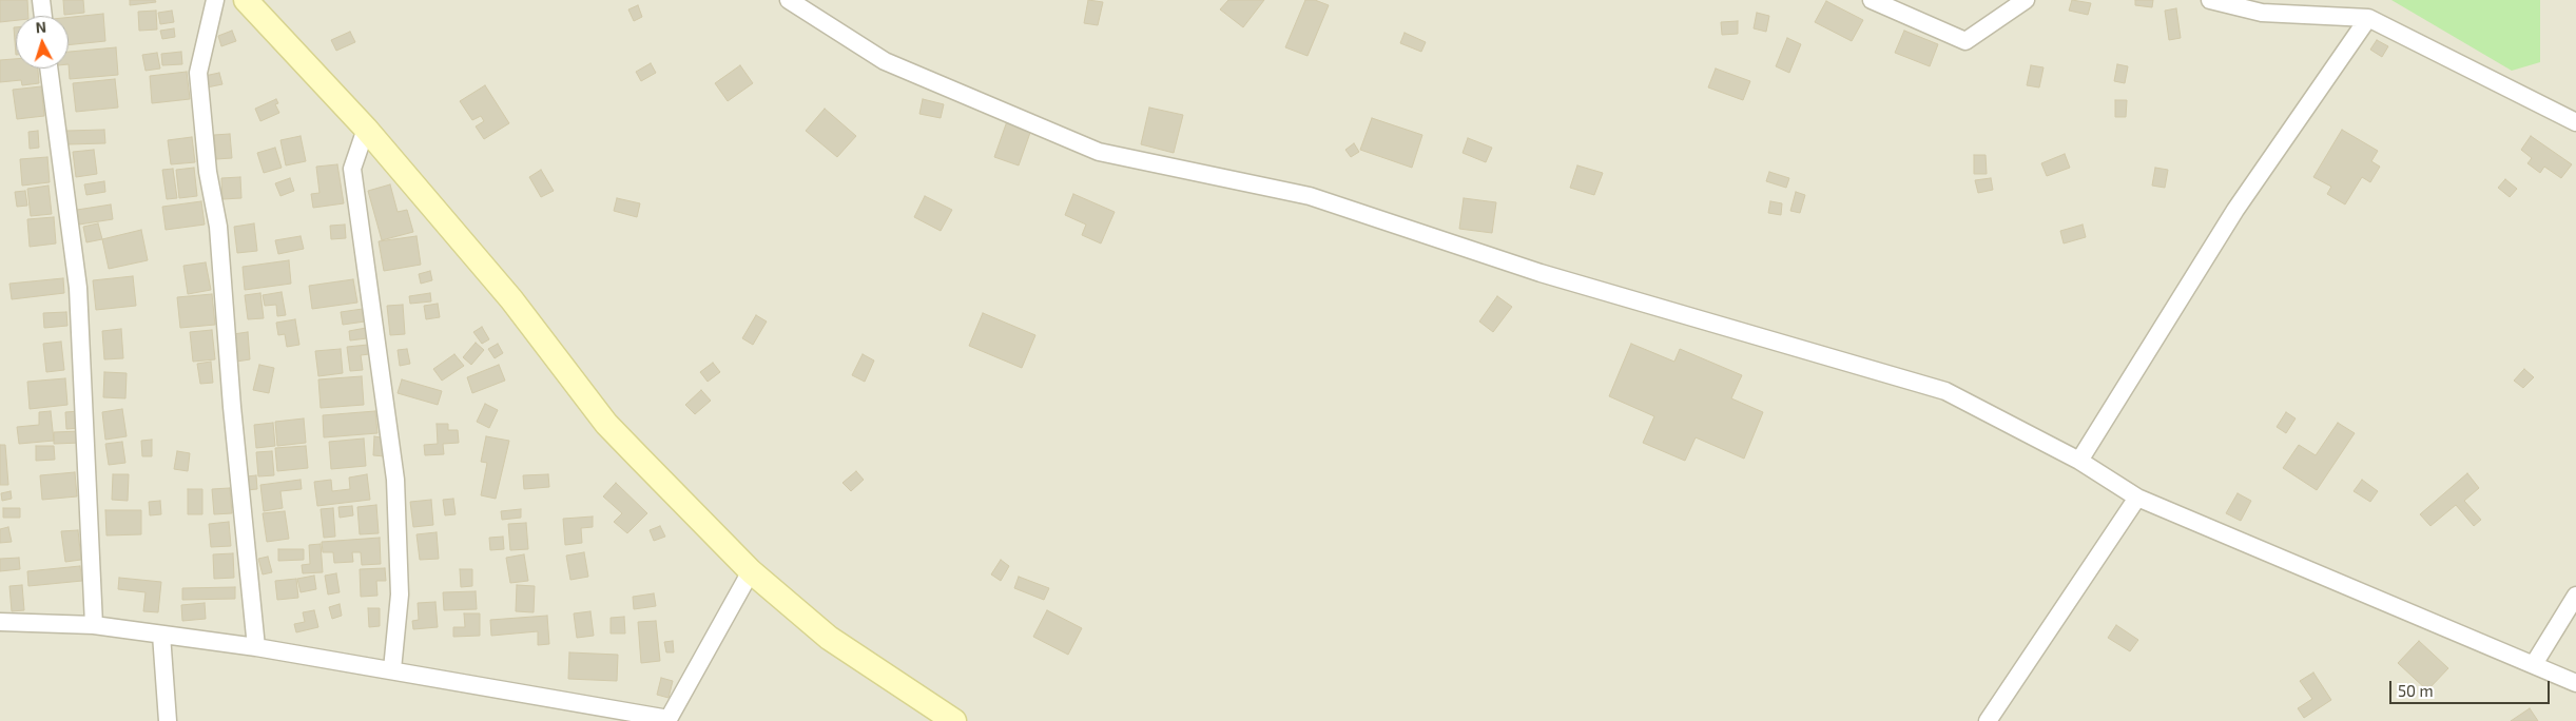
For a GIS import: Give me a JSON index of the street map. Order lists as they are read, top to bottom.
{
  "scale_bar": "50 m",
  "north": "top"
}
